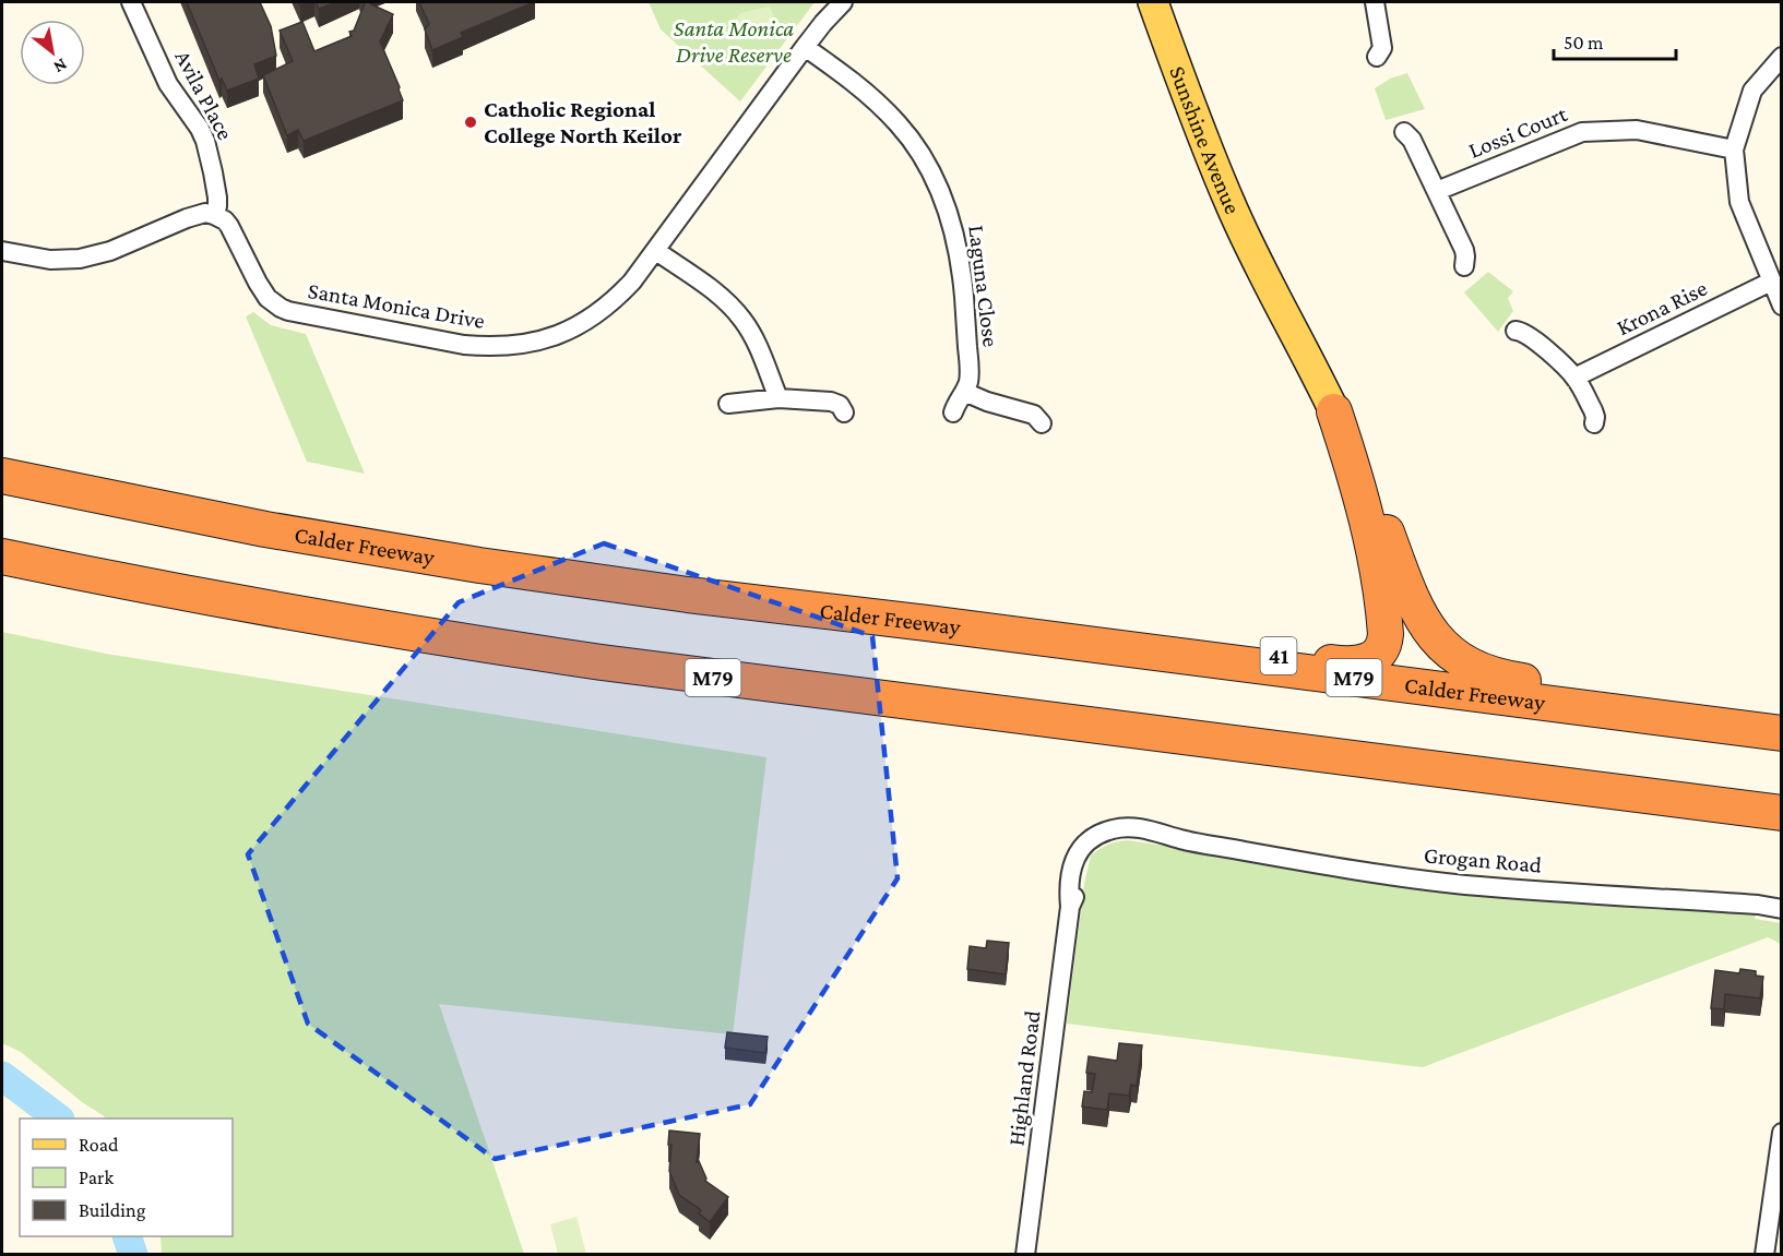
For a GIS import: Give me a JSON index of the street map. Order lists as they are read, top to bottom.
{
  "streets": {
    "highway": ["Calder Freeway", "41", "M79"],
    "main road": ["Sunshine Avenue"],
    "street": [
      "Avila Place",
      "Lossi Court",
      "Laguna Close",
      "Santa Monica Drive",
      "Krona Rise",
      "Grogan Road",
      "Highland Road"
    ]
  },
  "crossings": [
    ["Avila Place", "Santa Monica Drive"],
    ["Sunshine Avenue", "41"],
    ["Laguna Close", "Santa Monica Drive"],
    ["Calder Freeway", "41"],
    ["Grogan Road", "Highland Road"]
  ],
  "parks": ["Santa Monica Drive Reserve"],
  "places": ["Catholic Regional College North Keilor"],
  "legend": ["Road", "Park", "Building"],
  "scale_bar": "50 m",
  "north": "bottom right"
}
